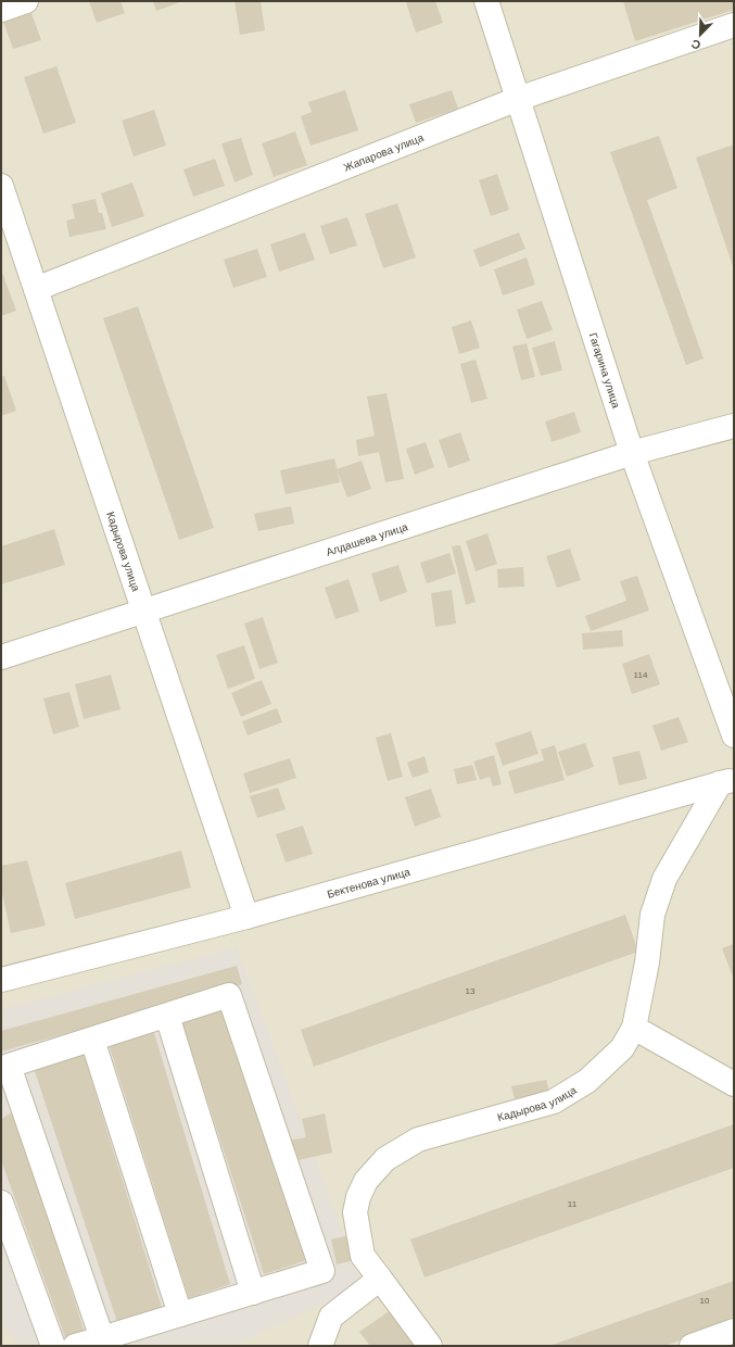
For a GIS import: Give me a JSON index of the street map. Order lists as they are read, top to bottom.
{
  "streets": {
    "street": [
      "Жапарова улица",
      "Гагарина улица",
      "Алдашева улица",
      "Кадырова улица",
      "Бектенова улица"
    ]
  },
  "crossings": [
    ["Жапарова улица", "Гагарина улица"],
    ["Жапарова улица", "Кадырова улица"],
    ["Гагарина улица", "Алдашева улица"],
    ["Алдашева улица", "Кадырова улица"],
    ["Кадырова улица", "Бектенова улица"]
  ],
  "house_numbers": [
    "114",
    "13",
    "11",
    "10"
  ],
  "north": "bottom left"
}
